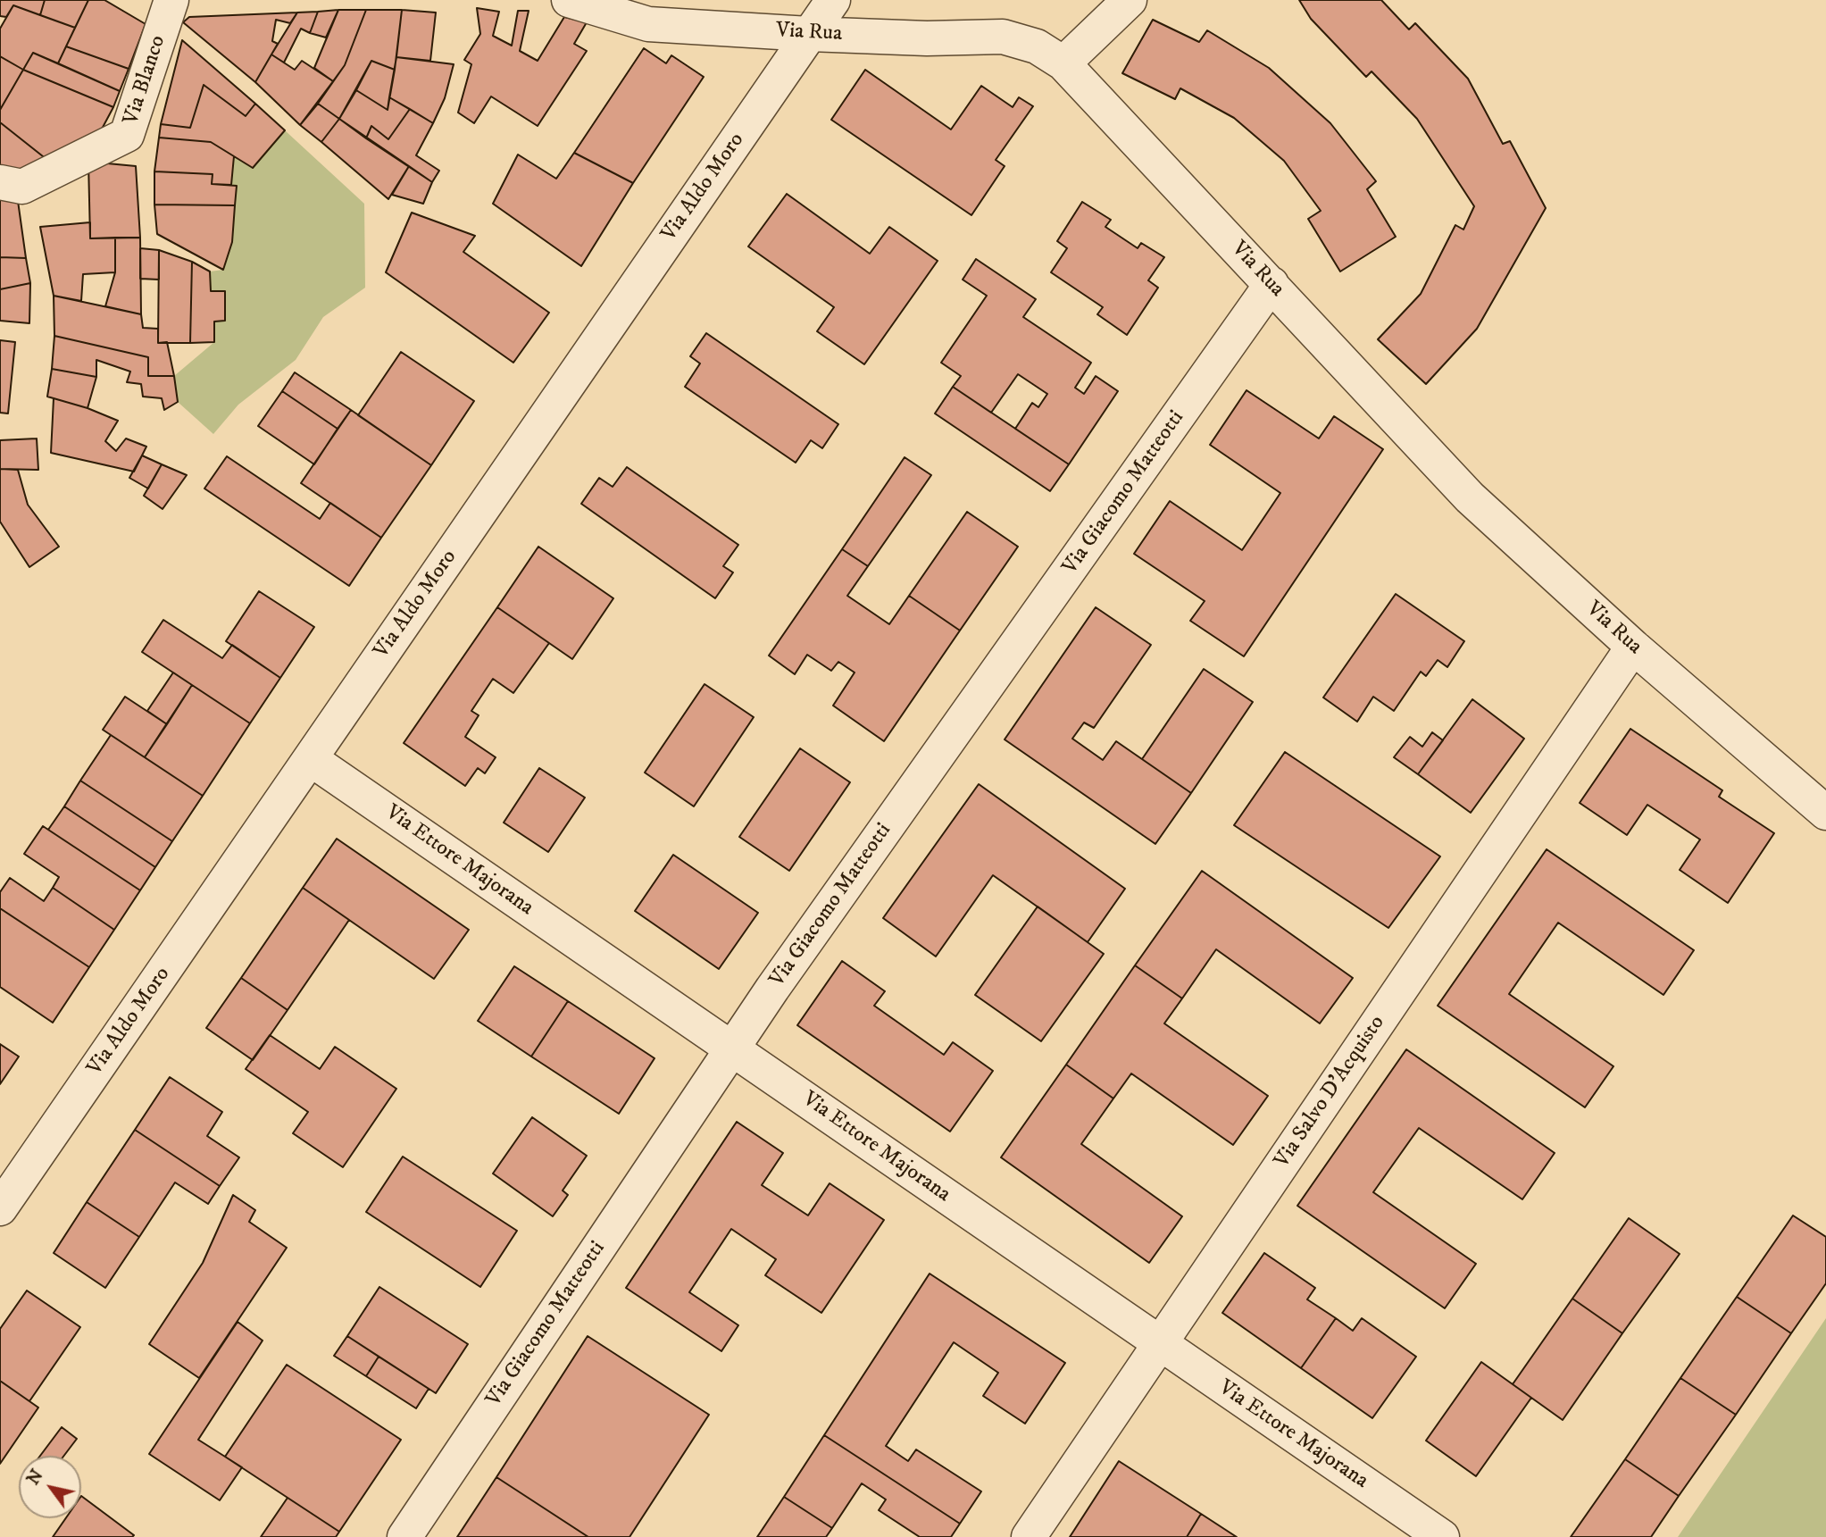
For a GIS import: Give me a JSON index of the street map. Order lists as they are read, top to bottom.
{
  "streets": {
    "street": [
      "Via Rua",
      "Via Blanco",
      "Via Aldo Moro",
      "Via Giacomo Matteotti",
      "Via Ettore Majorana",
      "Via Salvo D'Acquisto"
    ]
  },
  "crossings": [
    ["Via Rua", "Via Aldo Moro"],
    ["Via Rua", "Via Giacomo Matteotti"],
    ["Via Rua", "Via Salvo D'Acquisto"],
    ["Via Aldo Moro", "Via Ettore Majorana"],
    ["Via Giacomo Matteotti", "Via Ettore Majorana"],
    ["Via Ettore Majorana", "Via Salvo D'Acquisto"]
  ],
  "north": "top left"
}
